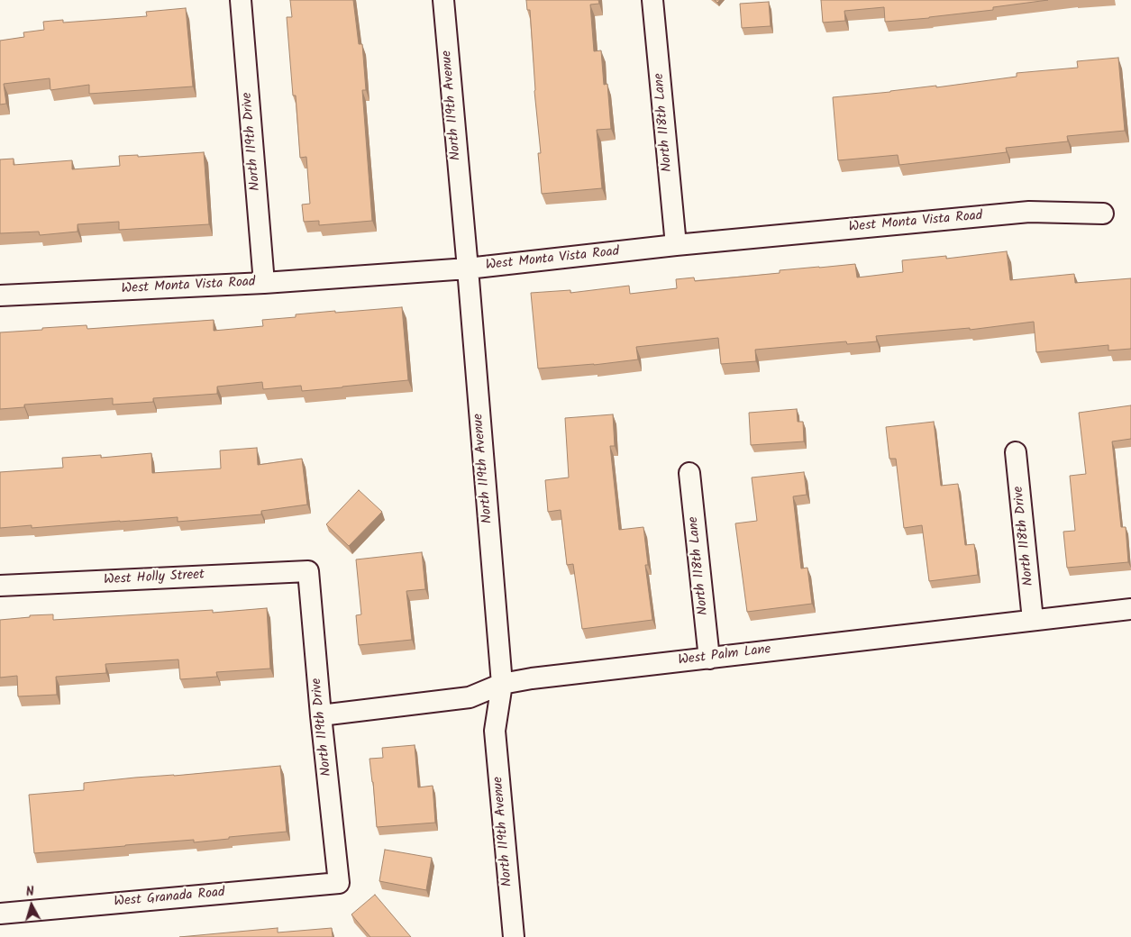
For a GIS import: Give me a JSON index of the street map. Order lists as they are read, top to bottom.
{
  "streets": {
    "street": [
      "North 119th Avenue",
      "North 118th Lane",
      "North 119th Drive",
      "West Monta Vista Road",
      "North 118th Drive",
      "West Holly Street",
      "West Palm Lane",
      "West Granada Road"
    ]
  },
  "crossings": [
    ["North 119th Avenue", "West Monta Vista Road"],
    ["North 119th Avenue", "West Palm Lane"],
    ["North 118th Lane", "West Monta Vista Road"],
    ["North 118th Lane", "West Palm Lane"],
    ["North 119th Drive", "West Monta Vista Road"],
    ["North 119th Drive", "West Holly Street"],
    ["North 119th Drive", "West Palm Lane"],
    ["North 119th Drive", "West Granada Road"],
    ["North 118th Drive", "West Palm Lane"]
  ],
  "north": "top"
}
